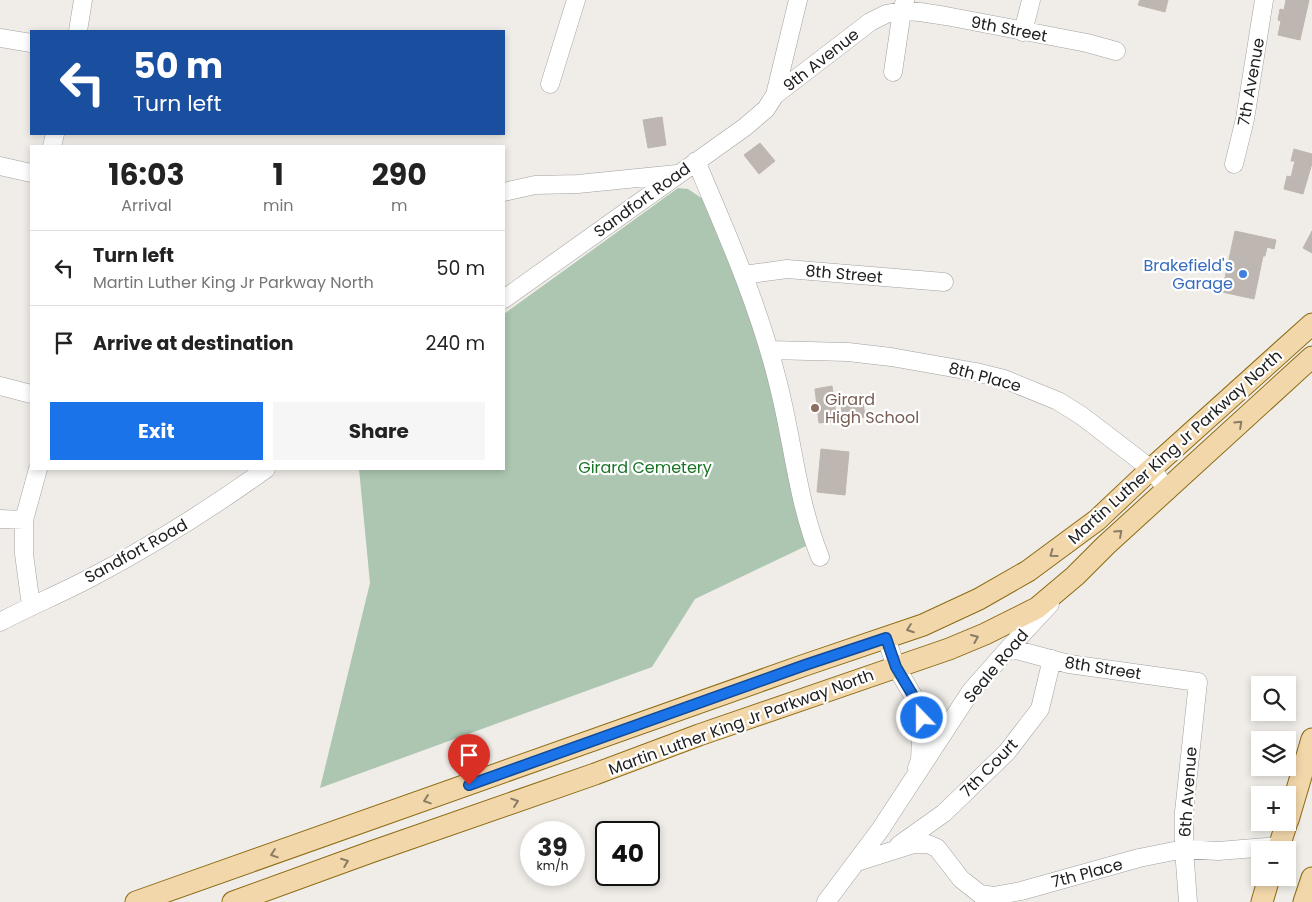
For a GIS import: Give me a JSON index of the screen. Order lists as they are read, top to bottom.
{
  "streets": {
    "main road": ["Martin Luther King Jr Parkway North"],
    "street": [
      "9th Street",
      "9th Avenue",
      "7th Avenue",
      "Sandfort Road",
      "8th Street",
      "8th Place",
      "Seale Road",
      "7th Court",
      "6th Avenue",
      "7th Place"
    ]
  },
  "crossings": [
    ["9th Street", "9th Avenue"],
    ["9th Avenue", "Sandfort Road"],
    ["8th Street", "Seale Road"],
    ["8th Street", "7th Court"],
    ["8th Street", "6th Avenue"],
    ["8th Place", "Martin Luther King Jr Parkway North"],
    ["Martin Luther King Jr Parkway North", "Seale Road"],
    ["Seale Road", "7th Place"],
    ["7th Court", "7th Place"],
    ["6th Avenue", "7th Place"]
  ],
  "parks": ["Girard Cemetery"],
  "places": ["Brakefield's Garage", "Girard High School"],
  "page": {
    "turn": ["50 m", "Turn left"],
    "eta": [
      "16:03",
      "Arrival",
      "1",
      "min",
      "290",
      "m"
    ],
    "list": [
      {
        "name": "Turn left",
        "note": "Martin Luther King Jr Parkway North",
        "value": "50 m"
      },
      {
        "name": "Arrive at destination",
        "value": "240 m"
      }
    ],
    "buttons": ["Exit", "Share"],
    "map_buttons": ["+", "−"],
    "speed": "39 km/h",
    "limit": "40"
  }
}
